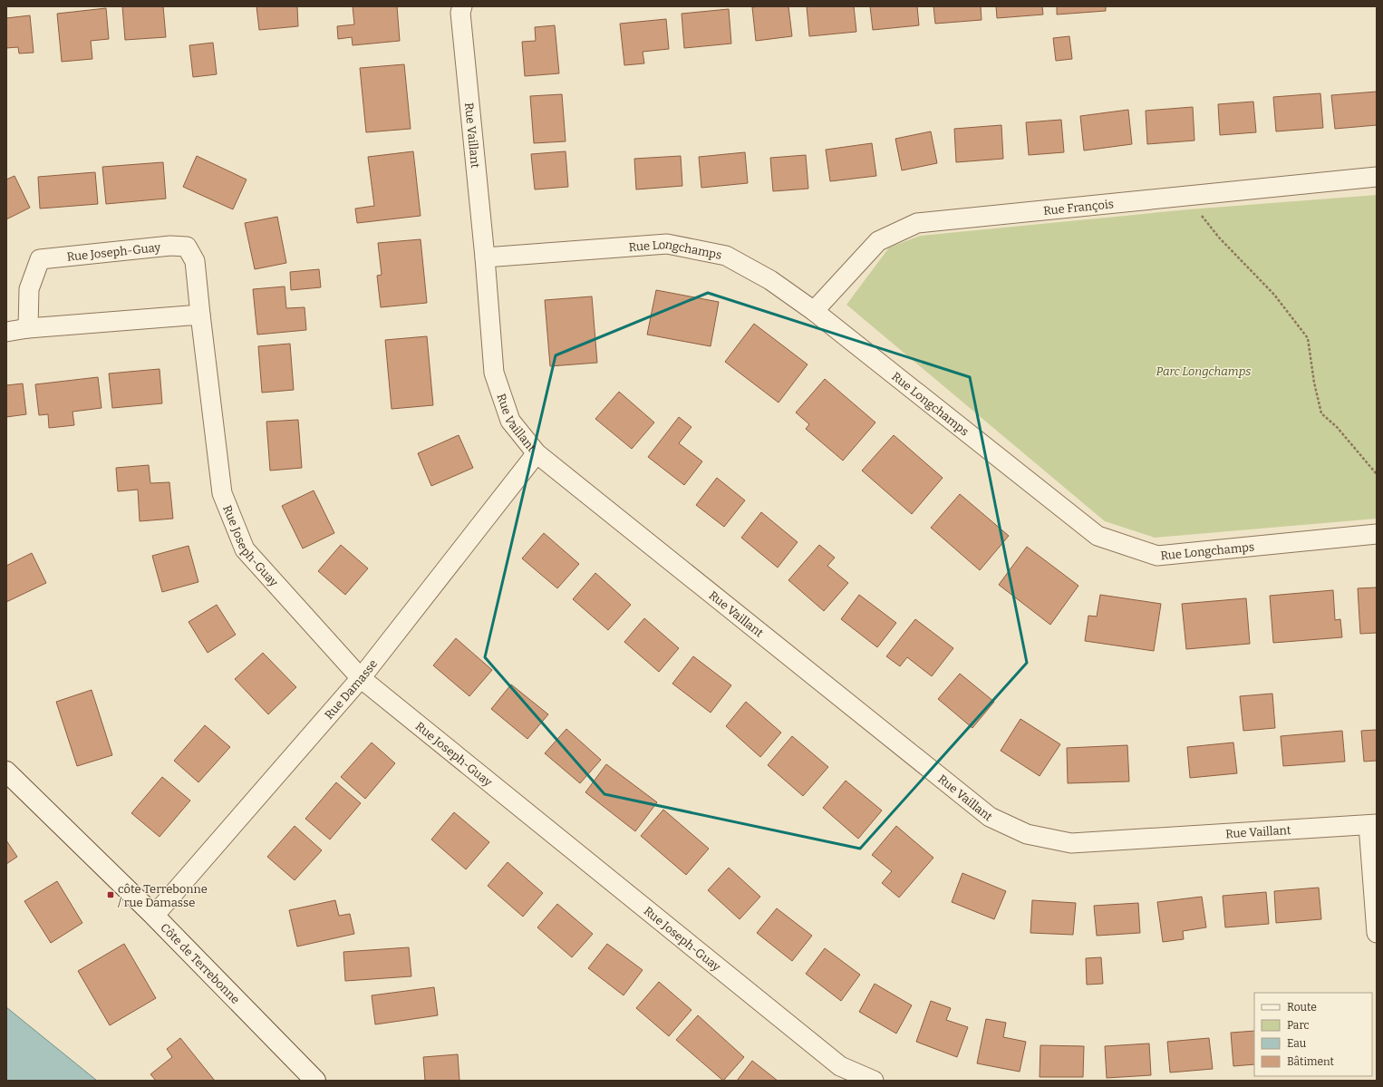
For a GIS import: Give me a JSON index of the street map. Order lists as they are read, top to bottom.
{
  "streets": {
    "main road": ["Côte de Terrebonne"],
    "street": [
      "Rue Vaillant",
      "Rue François",
      "Rue Joseph-Guay",
      "Rue Longchamps",
      "Rue Damasse"
    ]
  },
  "crossings": [
    ["Rue Vaillant", "Rue Longchamps"],
    ["Rue Vaillant", "Rue Damasse"],
    ["Rue François", "Rue Longchamps"],
    ["Rue Joseph-Guay", "Rue Damasse"],
    ["Rue Damasse", "Côte de Terrebonne"]
  ],
  "parks": ["Parc Longchamps"],
  "places": {
    "transit": ["côte Terrebonne / rue Damasse"]
  },
  "legend": [
    "Route",
    "Parc",
    "Eau",
    "Bâtiment"
  ]
}
